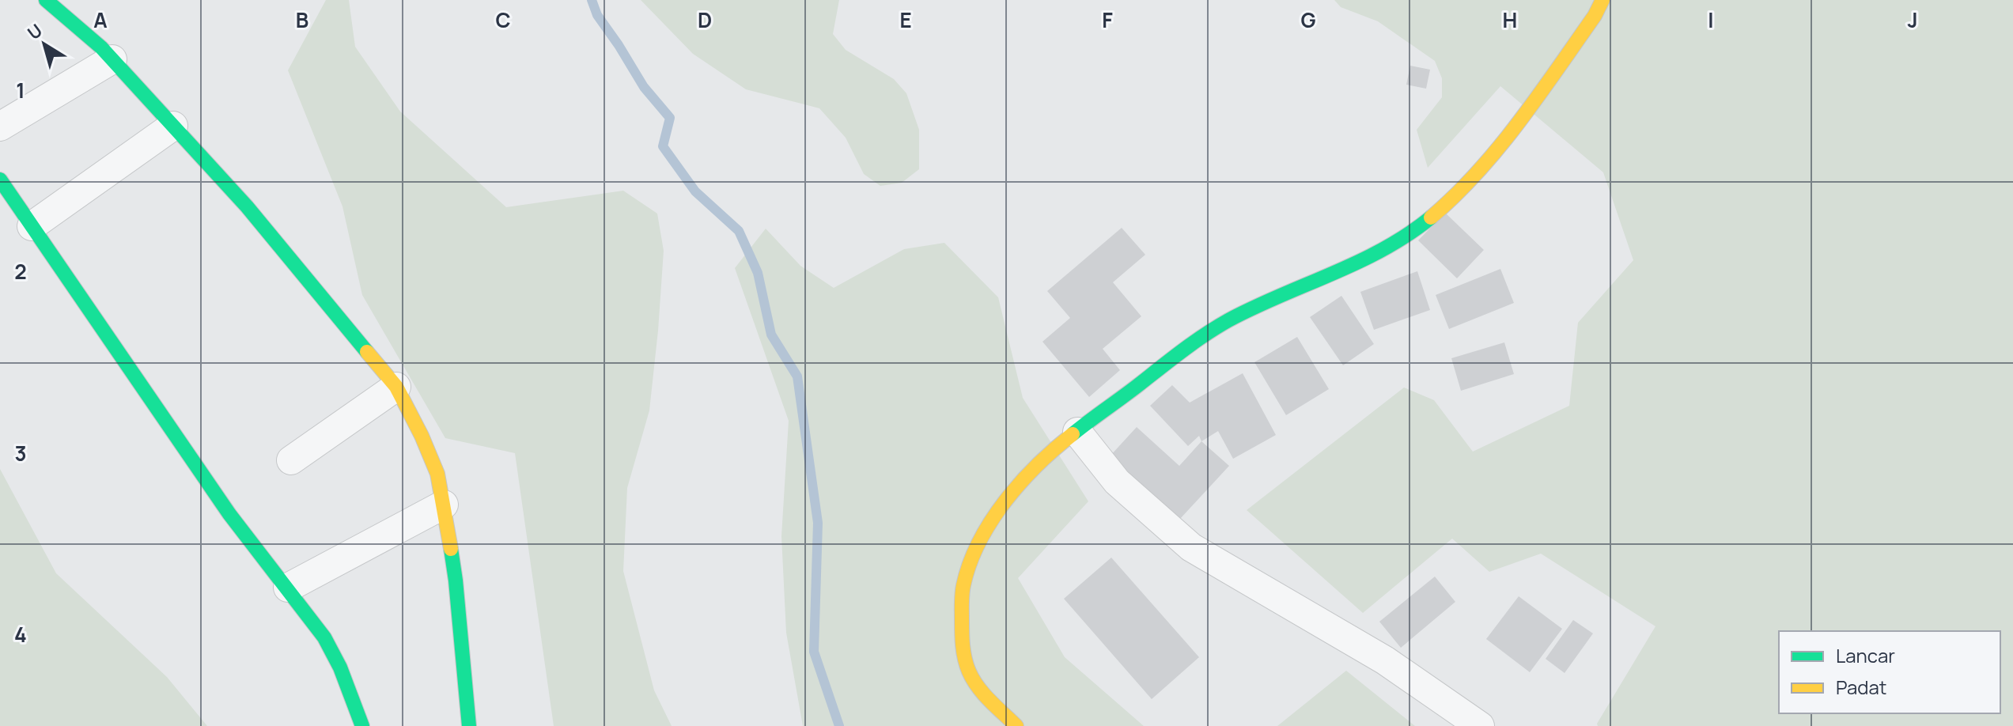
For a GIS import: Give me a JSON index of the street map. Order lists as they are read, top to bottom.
{
  "legend": ["Lancar", "Padat"],
  "north": "top left",
  "grid": {
    "columns": [
      "A",
      "B",
      "C",
      "D",
      "E",
      "F",
      "G",
      "H",
      "I",
      "J"
    ],
    "rows": [
      "1",
      "2",
      "3",
      "4"
    ]
  }
}
